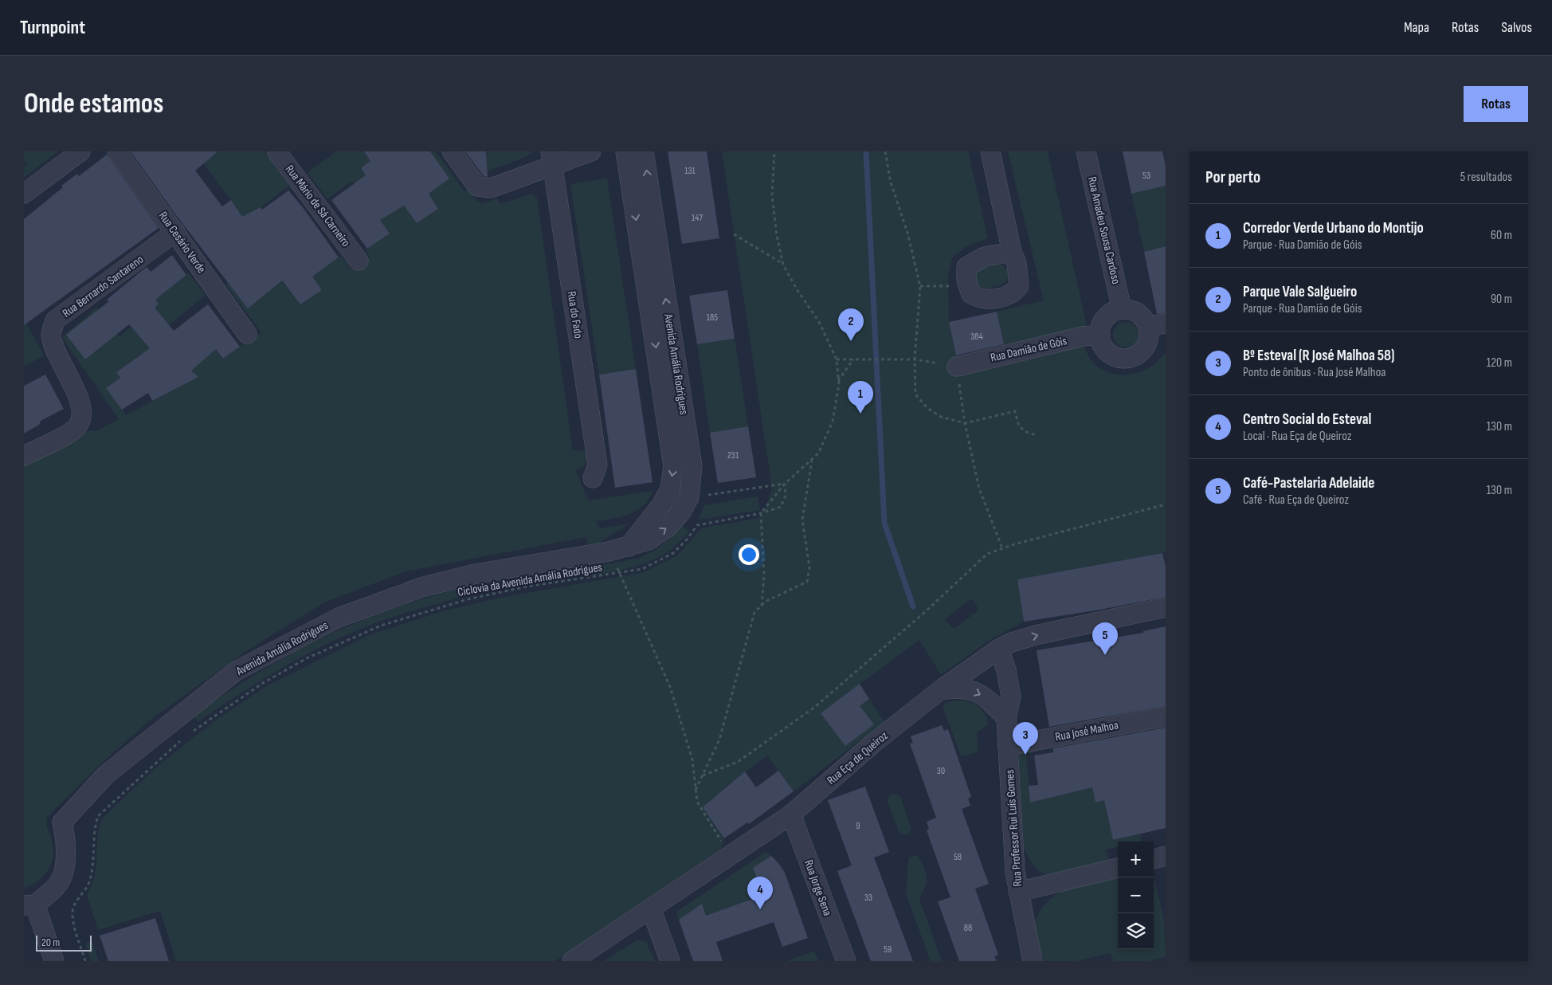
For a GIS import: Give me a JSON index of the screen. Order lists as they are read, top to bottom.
{
  "streets": {
    "street": [
      "Rua Mário de Sá Carneiro",
      "Rua Amadeu Sousa Cardoso",
      "Rua Cesário Verde",
      "Rua Bernardo Santareno",
      "Rua do Fado",
      "Rua Damião de Góis",
      "Avenida Amália Rodrigues",
      "Rua José Malhoa",
      "Rua Eça de Queiroz",
      "Rua Professor Rui Luís Gomes",
      "Rua Jorge Sena"
    ],
    "path": ["Ciclovia da Avenida Amália Rodrigues"]
  },
  "crossings": [
    ["Rua Amadeu Sousa Cardoso", "Rua Damião de Góis"],
    ["Rua Cesário Verde", "Rua Bernardo Santareno"],
    ["Rua José Malhoa", "Rua Professor Rui Luís Gomes"],
    ["Rua Eça de Queiroz", "Rua Professor Rui Luís Gomes"],
    ["Rua Eça de Queiroz", "Rua Jorge Sena"]
  ],
  "house_numbers": [
    "131",
    "53",
    "147",
    "185",
    "384",
    "231",
    "30",
    "9",
    "58",
    "33",
    "88",
    "59"
  ],
  "scale_bar": "20 m",
  "page": {
    "header": "Turnpoint",
    "nav": ["Mapa", "Rotas", "Salvos"],
    "buttons": "Rotas",
    "title": "Onde estamos",
    "heading": ["Por perto", "5 resultados"],
    "list": [
      {
        "mark": "1",
        "name": "Corredor Verde Urbano do Montijo",
        "note": "Parque · Rua Damião de Góis",
        "value": "60 m"
      },
      {
        "mark": "2",
        "name": "Parque Vale Salgueiro",
        "note": "Parque · Rua Damião de Góis",
        "value": "90 m"
      },
      {
        "mark": "3",
        "name": "Bº Esteval (R José Malhoa 58)",
        "note": "Ponto de ônibus · Rua José Malhoa",
        "value": "120 m"
      },
      {
        "mark": "4",
        "name": "Centro Social do Esteval",
        "note": "Local · Rua Eça de Queiroz",
        "value": "130 m"
      },
      {
        "mark": "5",
        "name": "Café-Pastelaria Adelaide",
        "note": "Café · Rua Eça de Queiroz",
        "value": "130 m"
      }
    ],
    "pins": [
      "2",
      "1",
      "5",
      "3",
      "4"
    ],
    "map_buttons": ["+", "−"],
    "scale": "20 m"
  }
}
